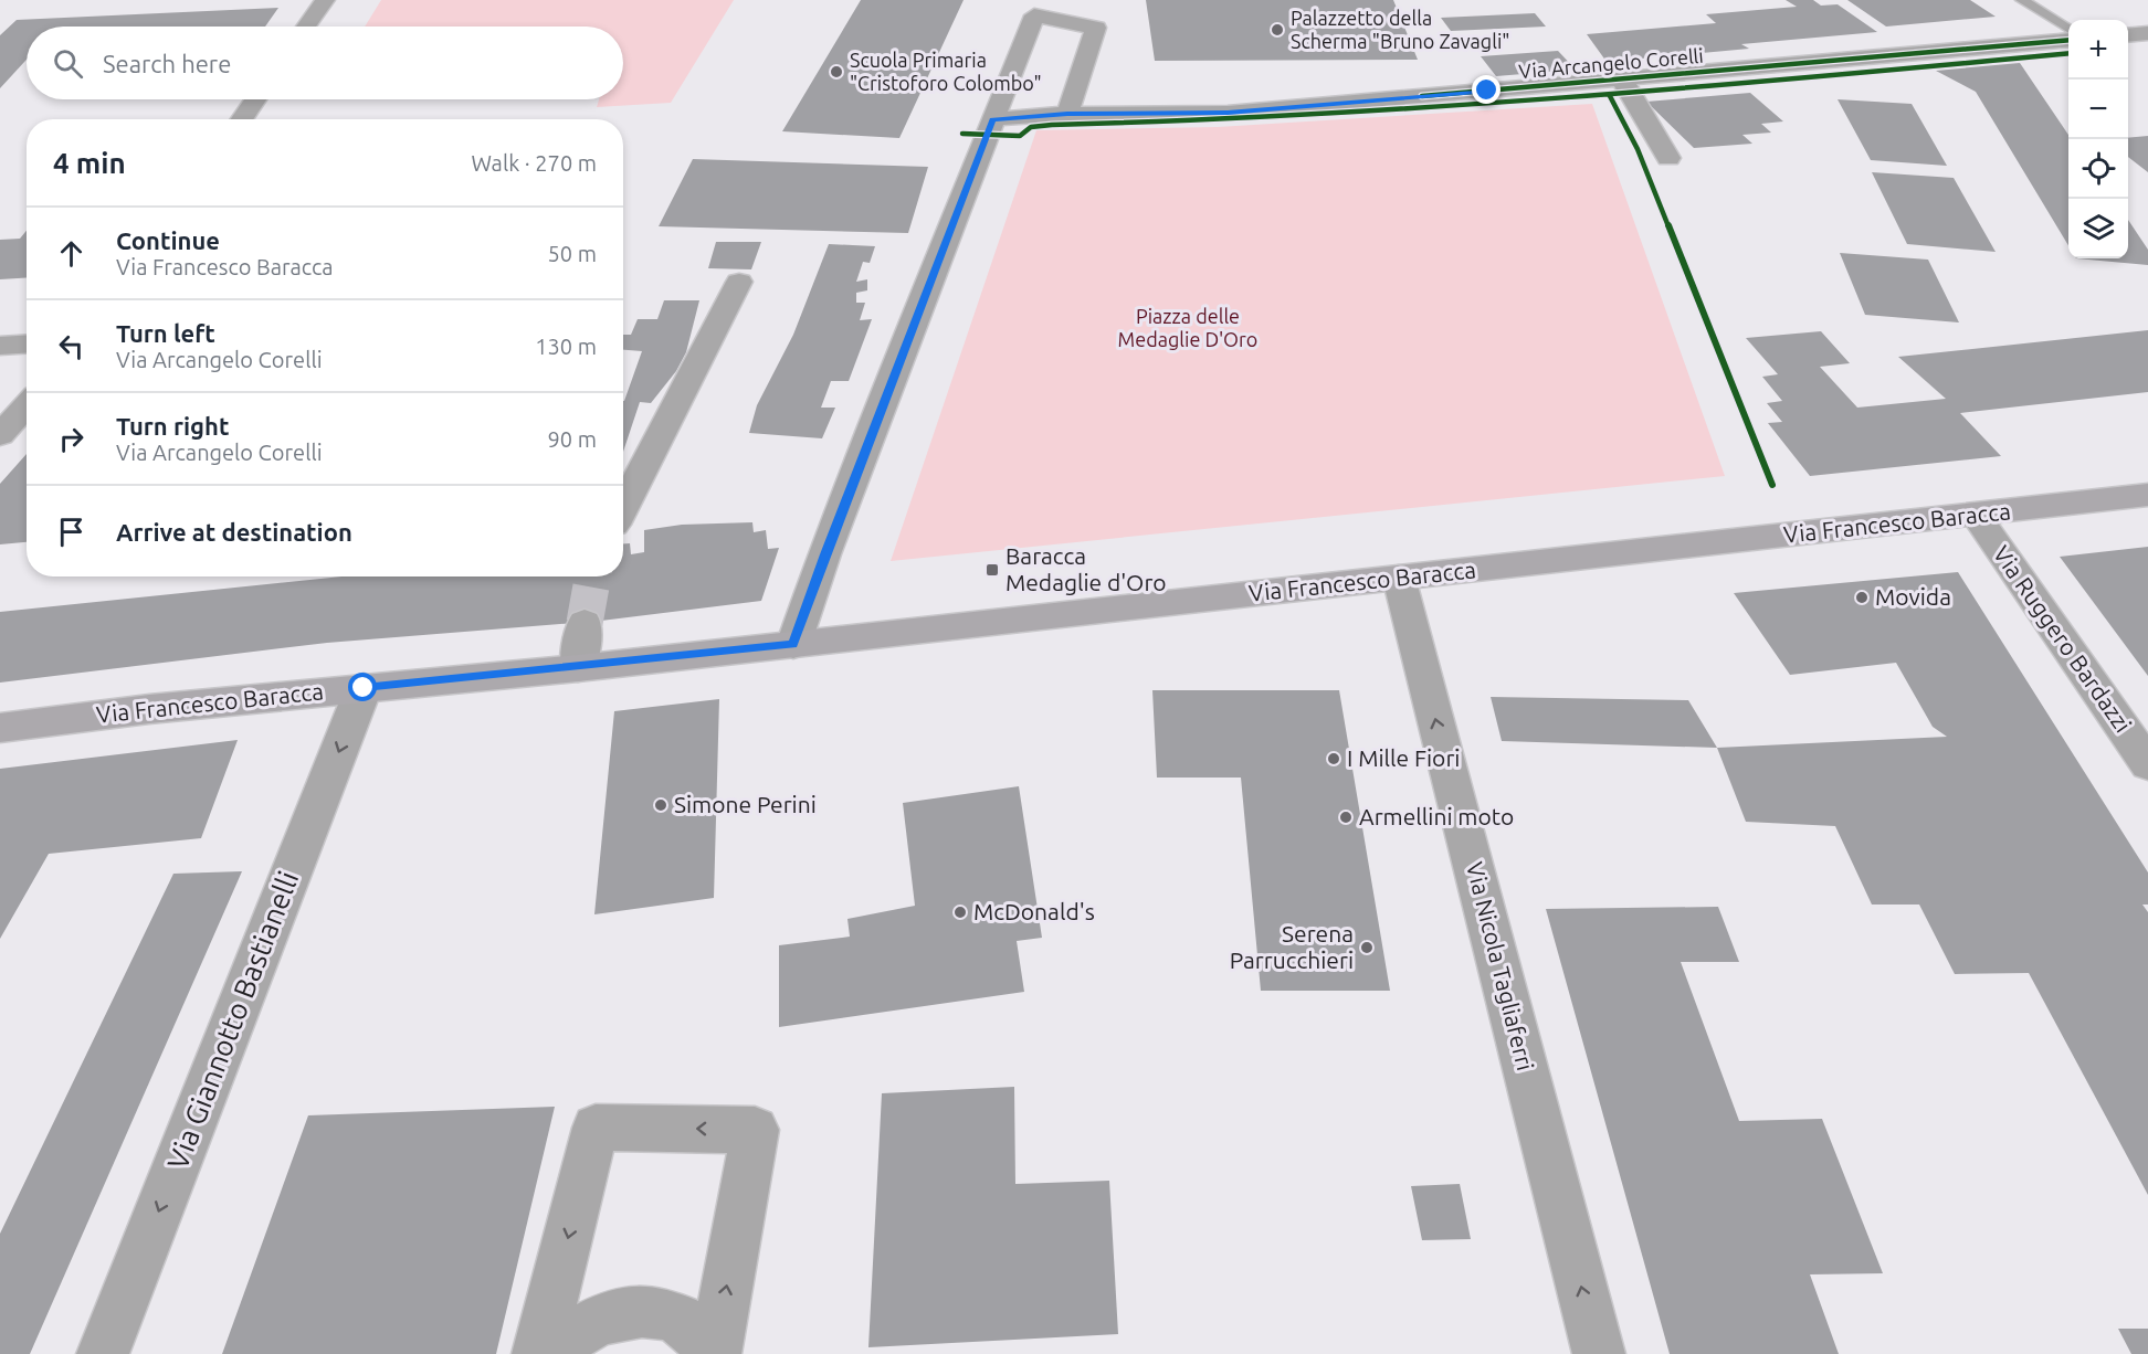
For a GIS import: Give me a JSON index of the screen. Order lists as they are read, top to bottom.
{
  "streets": {
    "main road": ["Via Francesco Baracca"],
    "street": [
      "Via Arcangelo Corelli",
      "Via Ruggero Bardazzi",
      "Via Nicola Tagliaferri",
      "Via Giannotto Bastianelli"
    ]
  },
  "crossings": [
    ["Via Francesco Baracca", "Via Ruggero Bardazzi"],
    ["Via Francesco Baracca", "Via Nicola Tagliaferri"],
    ["Via Francesco Baracca", "Via Giannotto Bastianelli"]
  ],
  "one_way": ["Via Nicola Tagliaferri", "Via Giannotto Bastianelli"],
  "parks": ["Piazza delle Medaglie D'Oro"],
  "places": {
    "other": [
      "Palazzetto della Scherma \"Bruno Zavagli\"",
      "Scuola Primaria \"Cristoforo Colombo\"",
      "Movida",
      "I Mille Fiori",
      "Simone Perini",
      "Armellini moto",
      "McDonald's",
      "Serena Parrucchieri"
    ],
    "transit": ["Baracca Medaglie d'Oro"]
  },
  "page": {
    "map_buttons": ["+", "−"],
    "search": "Search here",
    "heading": ["4 min", "Walk · 270 m"],
    "list": [
      ["Continue", "Via Francesco Baracca", "50 m"],
      ["Turn left", "Via Arcangelo Corelli", "130 m"],
      ["Turn right", "Via Arcangelo Corelli", "90 m"],
      "Arrive at destination"
    ]
  }
}
